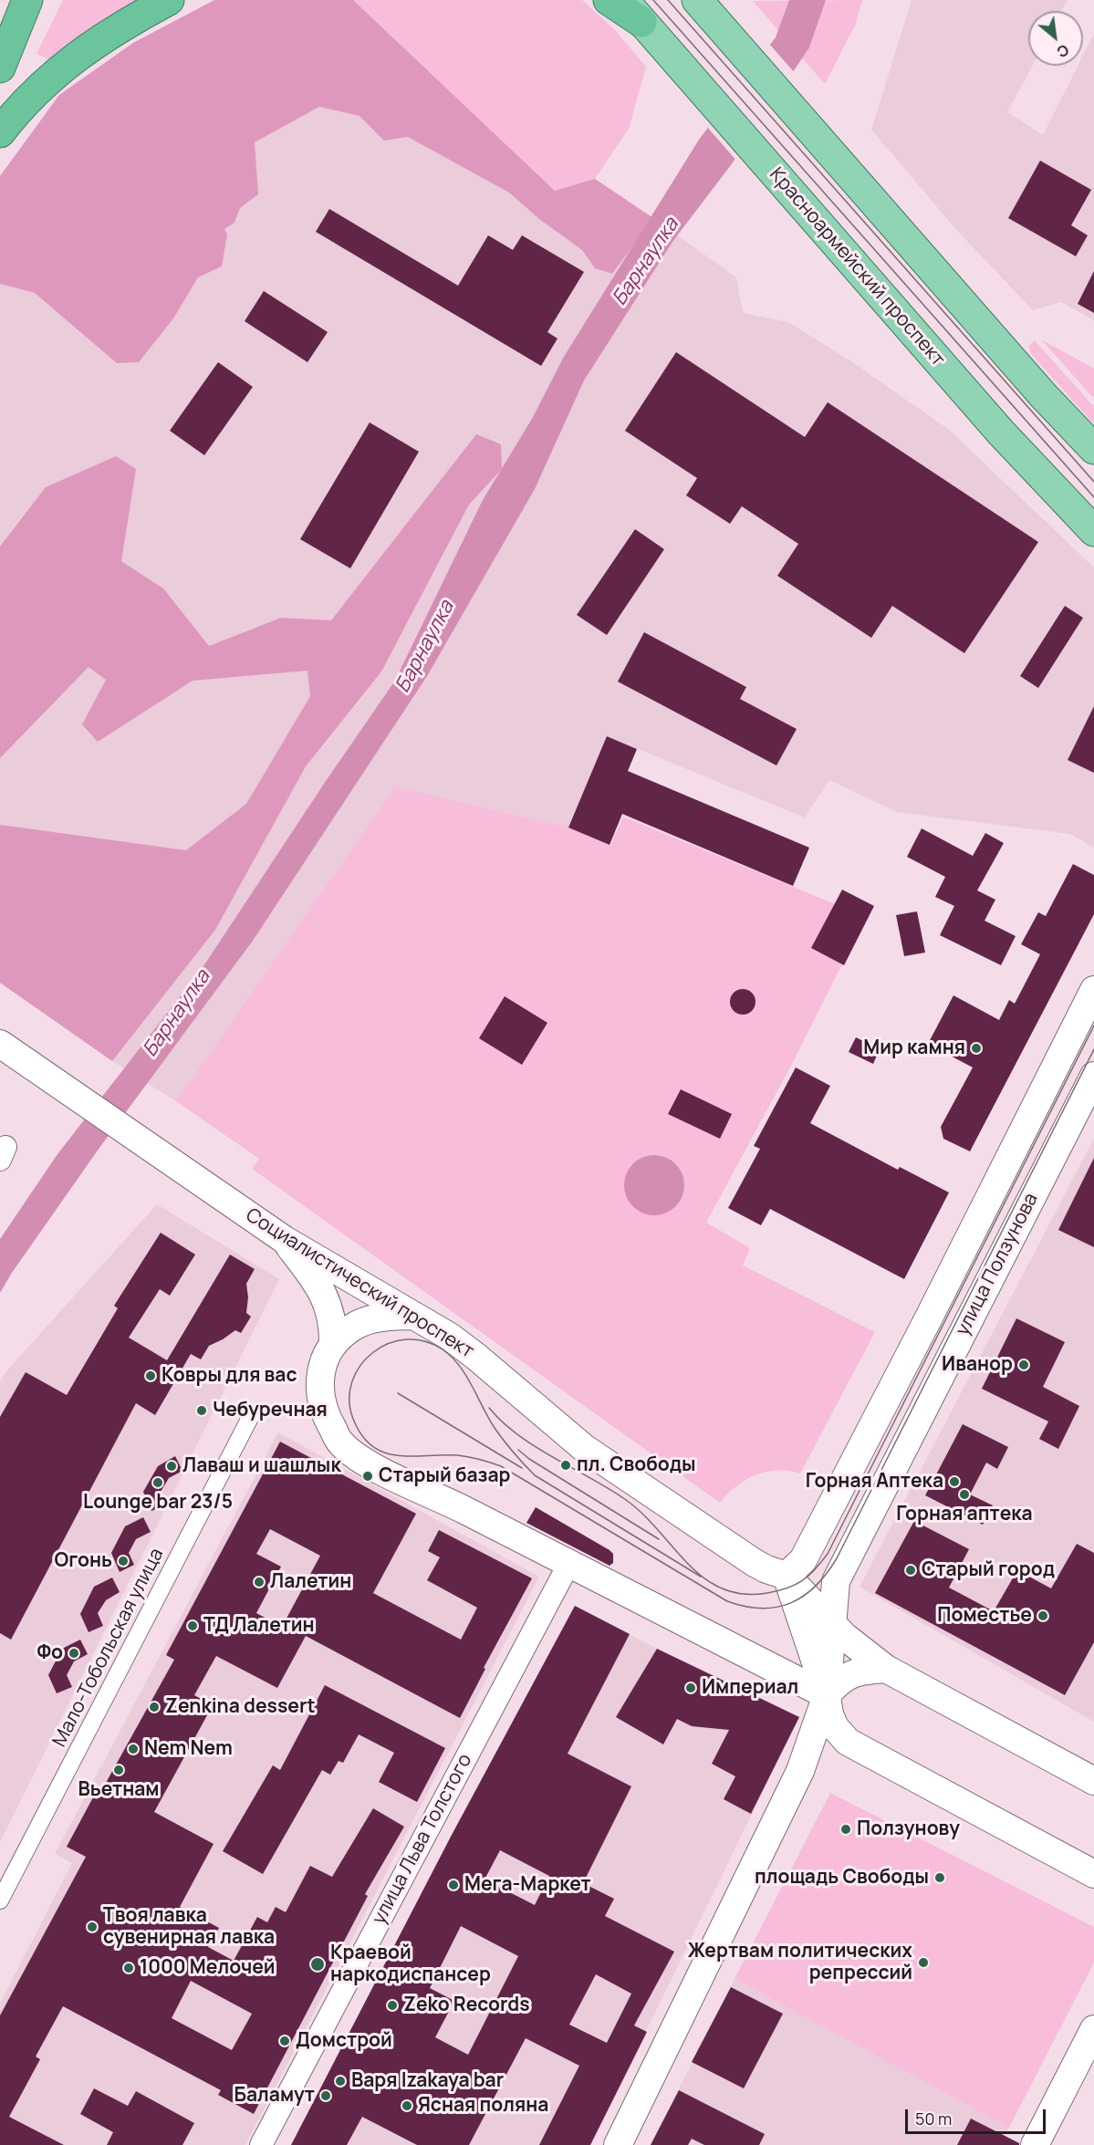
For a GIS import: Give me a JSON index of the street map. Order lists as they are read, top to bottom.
{
  "streets": {
    "main road": ["Красноармейский проспект"],
    "street": [
      "улица Ползунова",
      "Социалистический проспект",
      "Мало-Тобольская улица",
      "улица Льва Толстого"
    ]
  },
  "crossings": [
    ["улица Ползунова", "Социалистический проспект"]
  ],
  "water": ["Барнаулка"],
  "places": [
    "Мир камня",
    "Иванор",
    "Ковры для вас",
    "Чебуречная",
    "пл. Свободы",
    "Лаваш и шашлык",
    "Старый базар",
    "Горная Аптека",
    "Lounge bar 23/5",
    "Горная аптека",
    "Огонь",
    "Старый город",
    "Лалетин",
    "Поместье",
    "ТД Лалетин",
    "Фо",
    "Империал",
    "Zenkina dessert",
    "Nem Nem",
    "Вьетнам",
    "Ползунову",
    "площадь Свободы",
    "Мега-Маркет",
    "Твоя лавка сувенирная лавка",
    "Жертвам политических репрессий",
    "Краевой наркодиспансер",
    "1000 Мелочей",
    "Zeko Records",
    "Домстрой",
    "Варя Izakaya bar",
    "Баламут",
    "Ясная поляна"
  ],
  "scale_bar": "50 m",
  "north": "bottom right"
}
